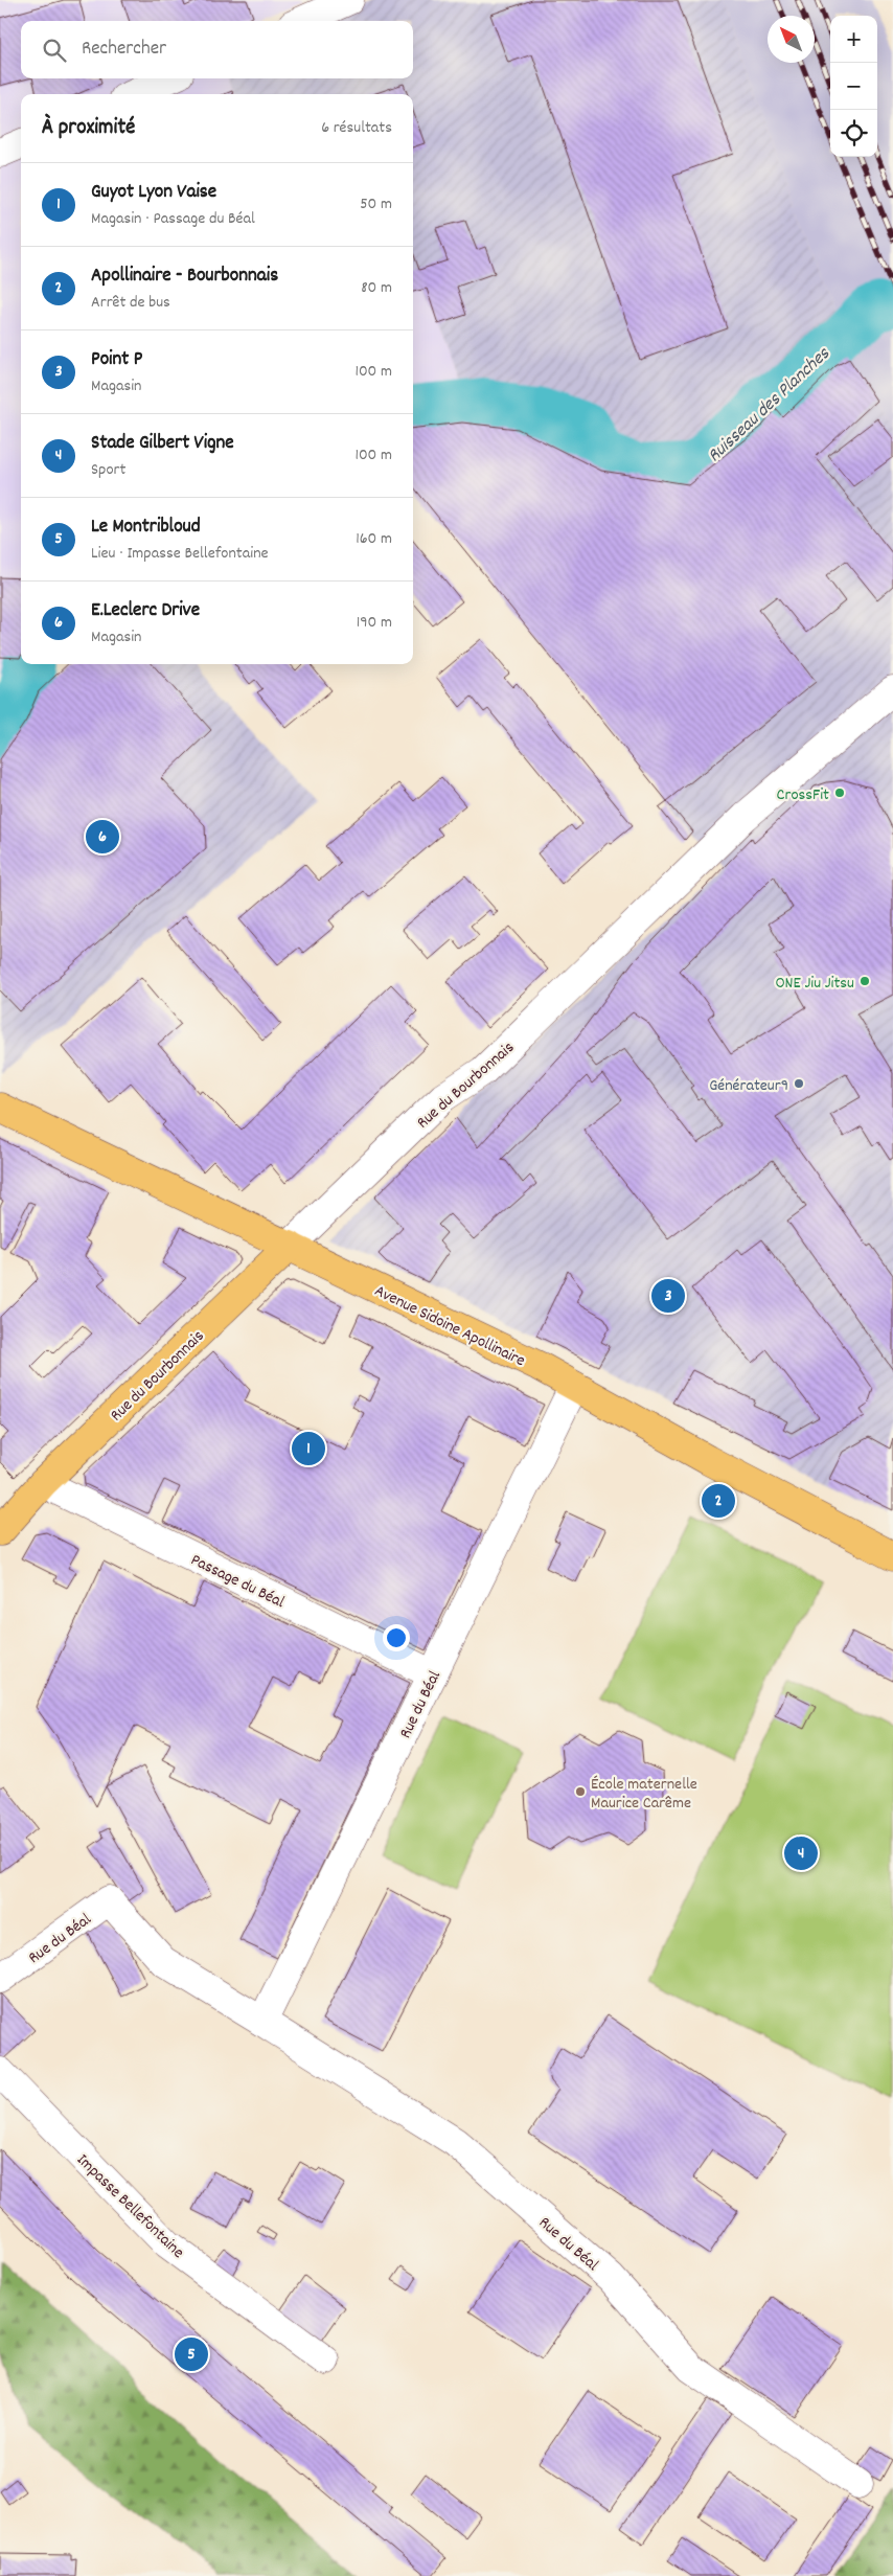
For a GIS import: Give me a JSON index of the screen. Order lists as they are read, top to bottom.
{
  "streets": {
    "main road": ["Rue du Bourbonnais", "Avenue Sidoine Apollinaire"],
    "street": ["Passage du Béal", "Rue du Béal", "Impasse Bellefontaine"]
  },
  "crossings": [
    ["Rue du Bourbonnais", "Avenue Sidoine Apollinaire"],
    ["Rue du Bourbonnais", "Passage du Béal"],
    ["Avenue Sidoine Apollinaire", "Rue du Béal"],
    ["Passage du Béal", "Rue du Béal"]
  ],
  "water": ["Ruisseau des Planches"],
  "places": [
    "CrossFit",
    "ONE Jiu Jitsu",
    "Générateur9",
    "École maternelle Maurice Carême"
  ],
  "north": "top left",
  "page": {
    "map_buttons": ["+", "−"],
    "search": "Rechercher",
    "heading": ["À proximité", "6 résultats"],
    "list": [
      {
        "mark": "1",
        "name": "Guyot Lyon Vaise",
        "note": "Magasin · Passage du Béal",
        "value": "50 m"
      },
      {
        "mark": "2",
        "name": "Apollinaire - Bourbonnais",
        "note": "Arrêt de bus",
        "value": "80 m"
      },
      {
        "mark": "3",
        "name": "Point P",
        "note": "Magasin",
        "value": "100 m"
      },
      {
        "mark": "4",
        "name": "Stade Gilbert Vigne",
        "note": "Sport",
        "value": "100 m"
      },
      {
        "mark": "5",
        "name": "Le Montribloud",
        "note": "Lieu · Impasse Bellefontaine",
        "value": "160 m"
      },
      {
        "mark": "6",
        "name": "E.Leclerc Drive",
        "note": "Magasin",
        "value": "190 m"
      }
    ],
    "pins": [
      "6",
      "3",
      "1",
      "2",
      "4",
      "5"
    ]
  }
}
